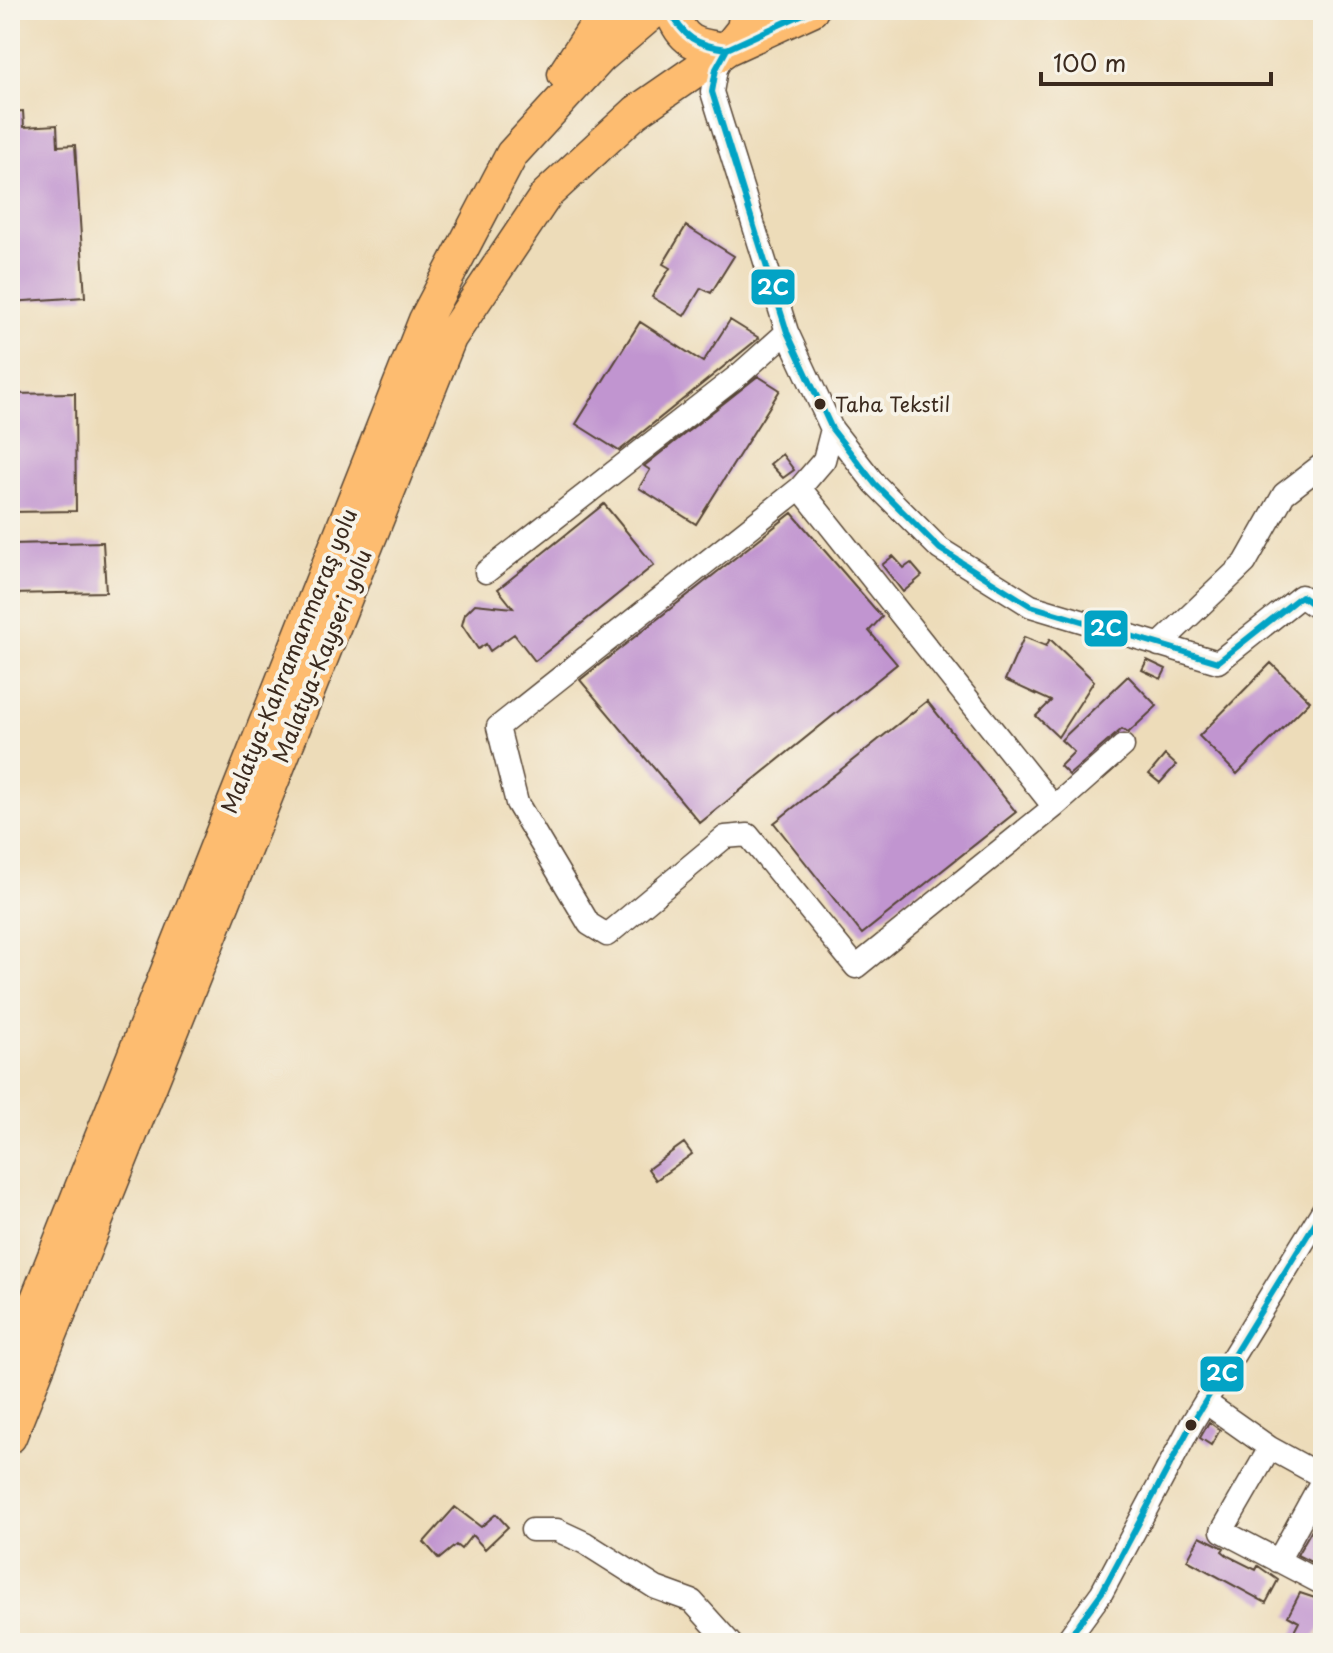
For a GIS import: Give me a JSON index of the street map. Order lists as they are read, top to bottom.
{
  "streets": {
    "highway": ["Malatya-Kayseri yolu", "Malatya-Kahramanmaraş yolu"]
  },
  "crossings": [
    ["Malatya-Kayseri yolu", "Malatya-Kahramanmaraş yolu"]
  ],
  "places": ["Taha Tekstil"],
  "lines": ["transit line 2C"],
  "scale_bar": "100 m"
}
